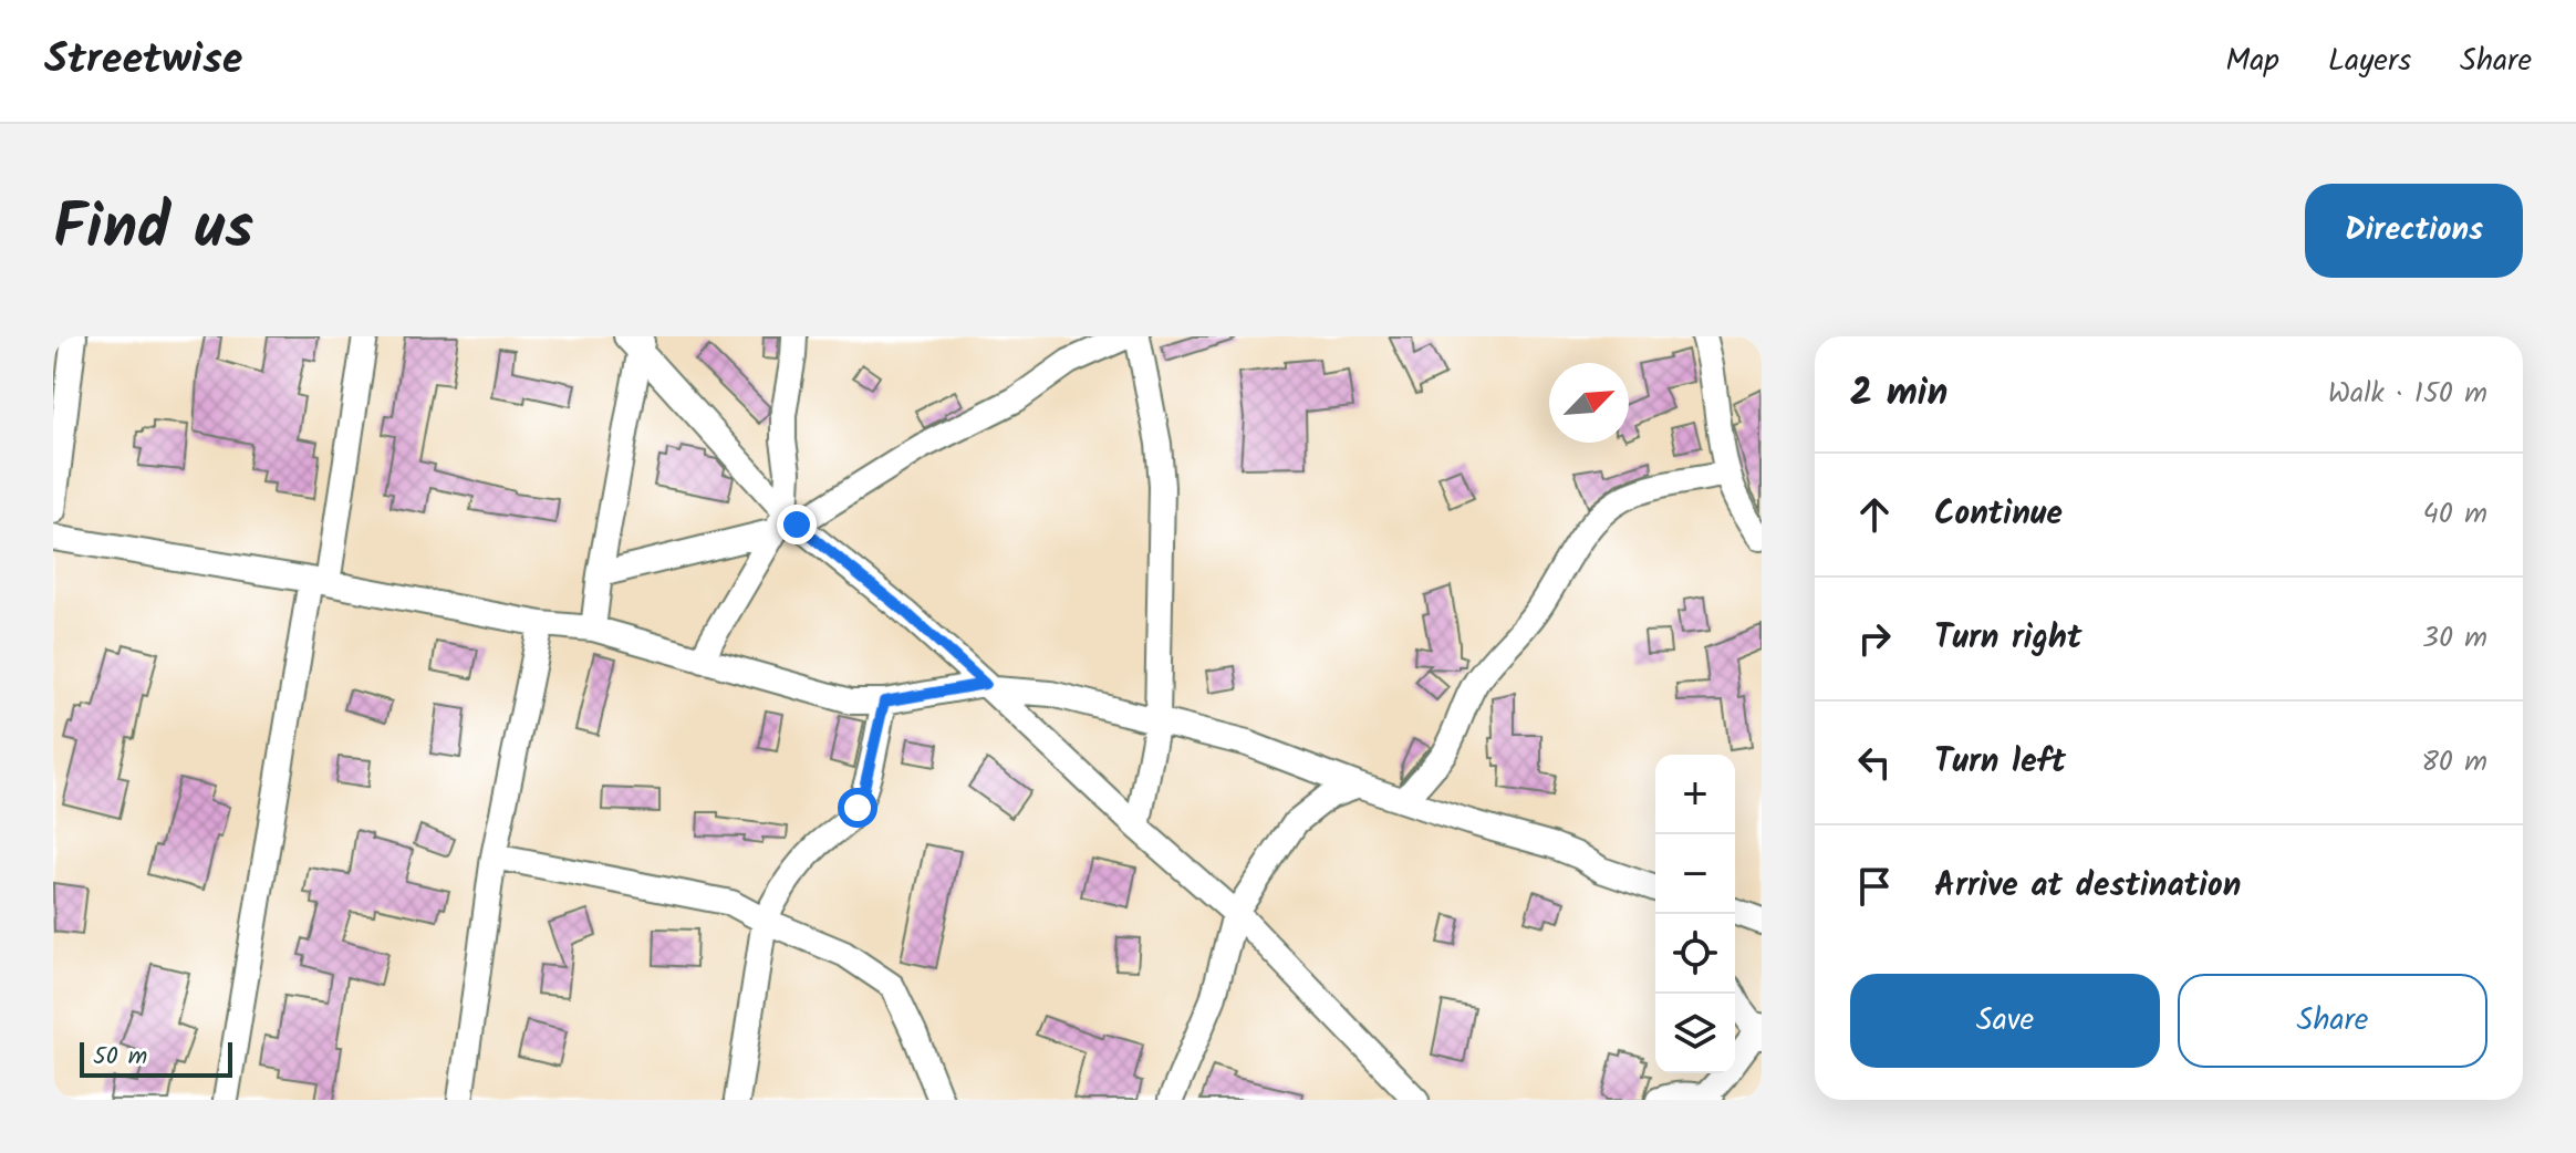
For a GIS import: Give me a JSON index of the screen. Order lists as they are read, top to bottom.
{
  "scale_bar": "50 m",
  "north": "top right",
  "page": {
    "header": "Streetwise",
    "nav": ["Map", "Layers", "Share"],
    "title": "Find us",
    "buttons": [
      "Directions",
      ["Save", "Share"]
    ],
    "heading": ["2 min", "Walk · 150 m"],
    "list": [
      ["Continue", "40 m"],
      ["Turn right", "30 m"],
      ["Turn left", "80 m"],
      "Arrive at destination"
    ],
    "map_buttons": ["+", "−"],
    "scale": "50 m"
  }
}
